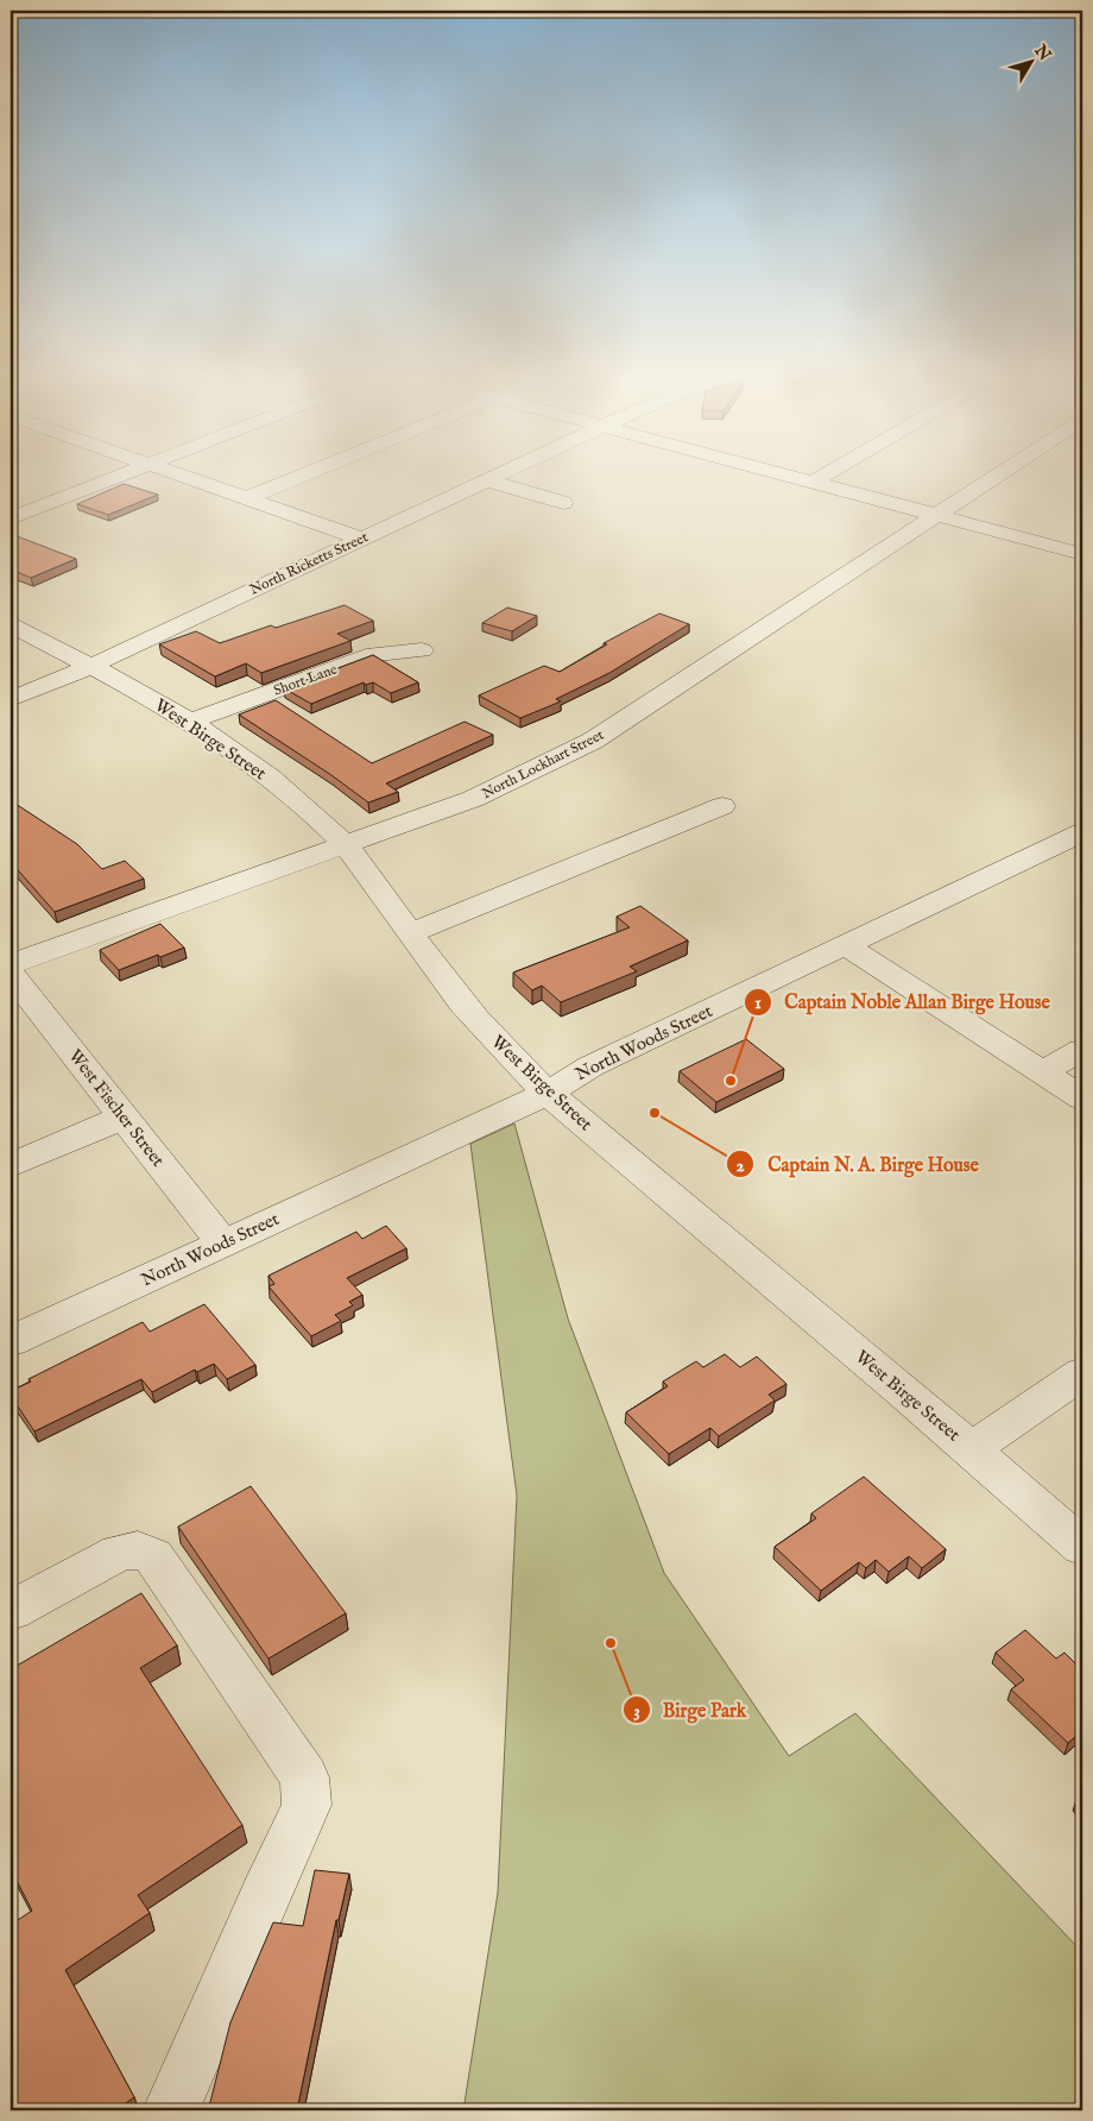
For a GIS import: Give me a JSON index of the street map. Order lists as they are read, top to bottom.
{
  "streets": {
    "street": [
      "North Ricketts Street",
      "Short Lane",
      "West Birge Street",
      "North Lockhart Street",
      "North Woods Street",
      "West Fischer Street"
    ]
  },
  "crossings": [
    ["North Ricketts Street", "West Birge Street"],
    ["Short Lane", "West Birge Street"],
    ["West Birge Street", "North Lockhart Street"],
    ["West Birge Street", "North Woods Street"],
    ["North Woods Street", "West Fischer Street"]
  ],
  "places": ["Captain Noble Allan Birge House", "Captain N. A. Birge House", "Birge Park"],
  "north": "top right"
}
